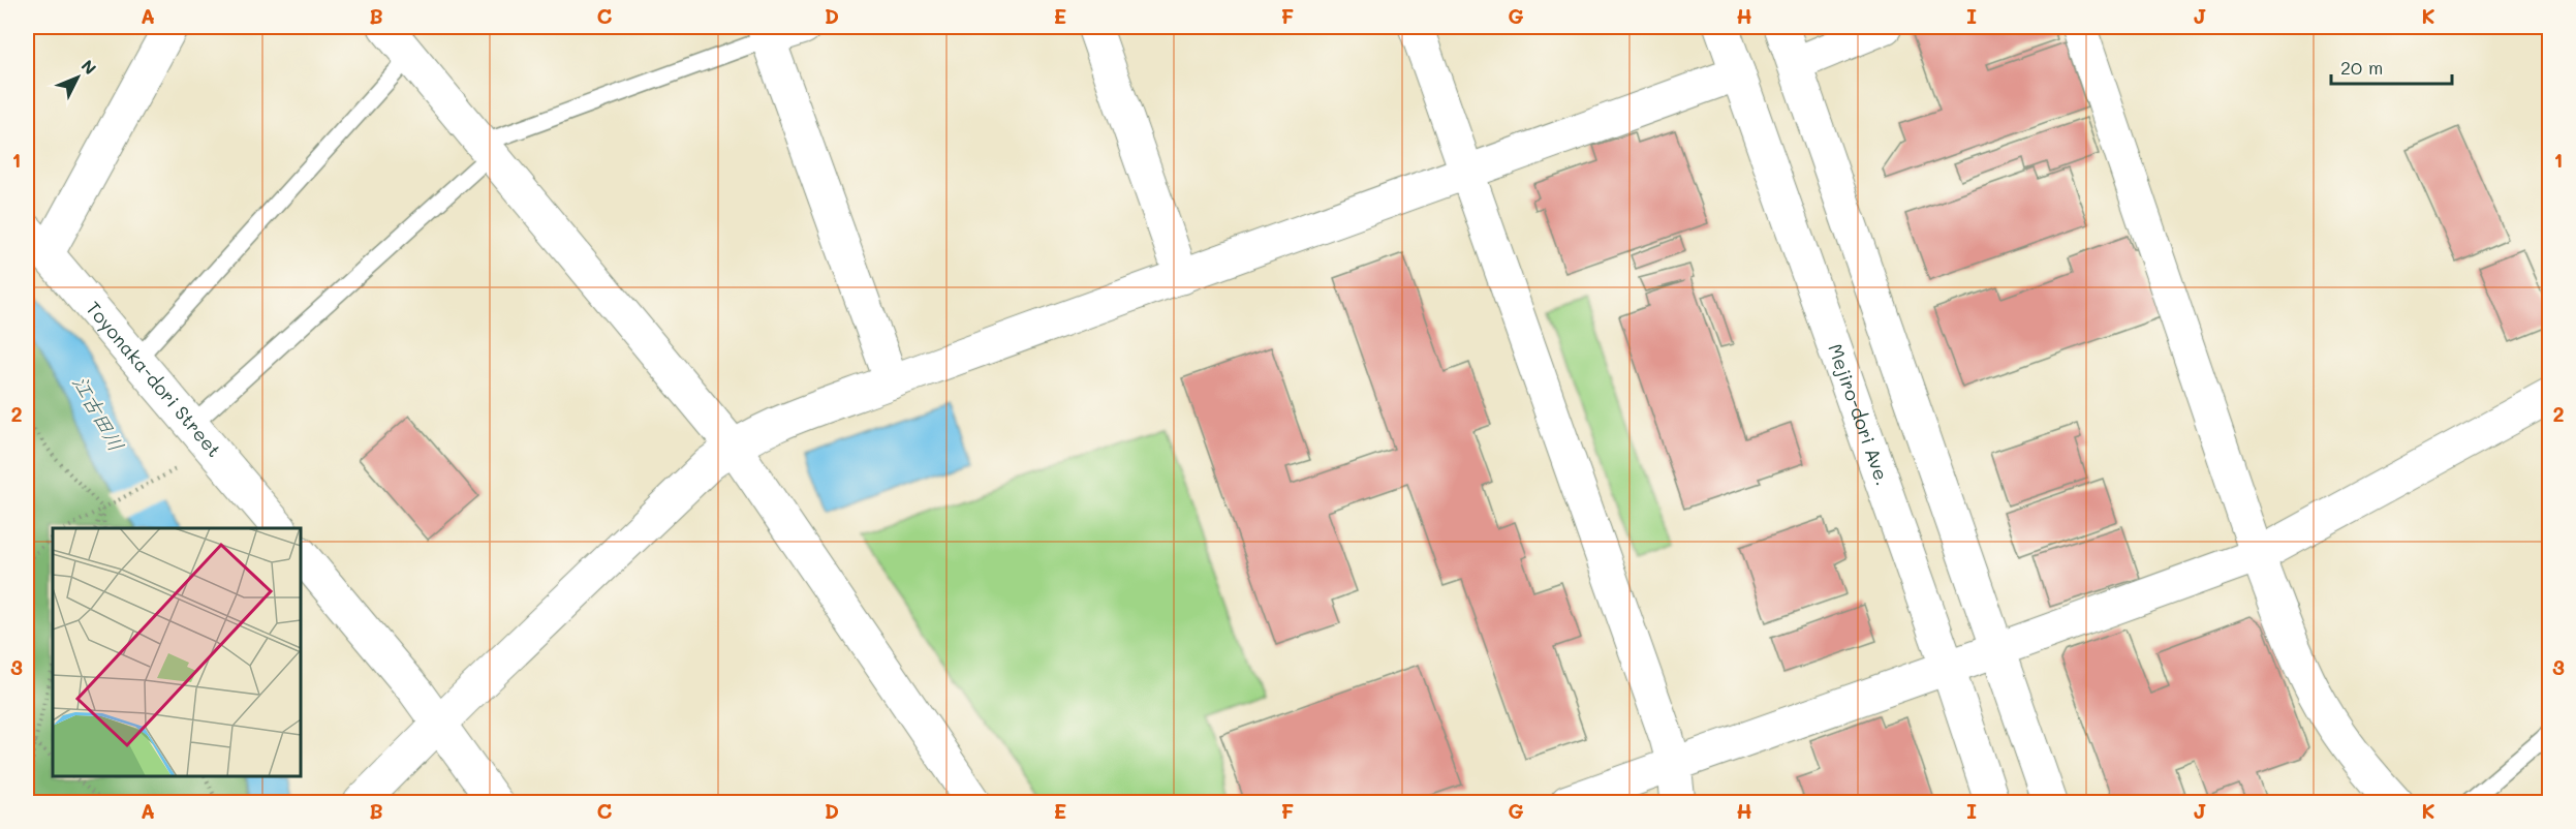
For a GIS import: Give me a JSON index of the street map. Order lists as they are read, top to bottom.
{
  "streets": {
    "street": ["Toyonaka-dori Street", "Mejiro-dori Ave."]
  },
  "water": ["江古田川"],
  "scale_bar": "20 m",
  "north": "top right",
  "grid": {
    "columns": [
      "A",
      "B",
      "C",
      "D",
      "E",
      "F",
      "G",
      "H",
      "I",
      "J",
      "K"
    ],
    "rows": ["1", "2", "3"]
  }
}
